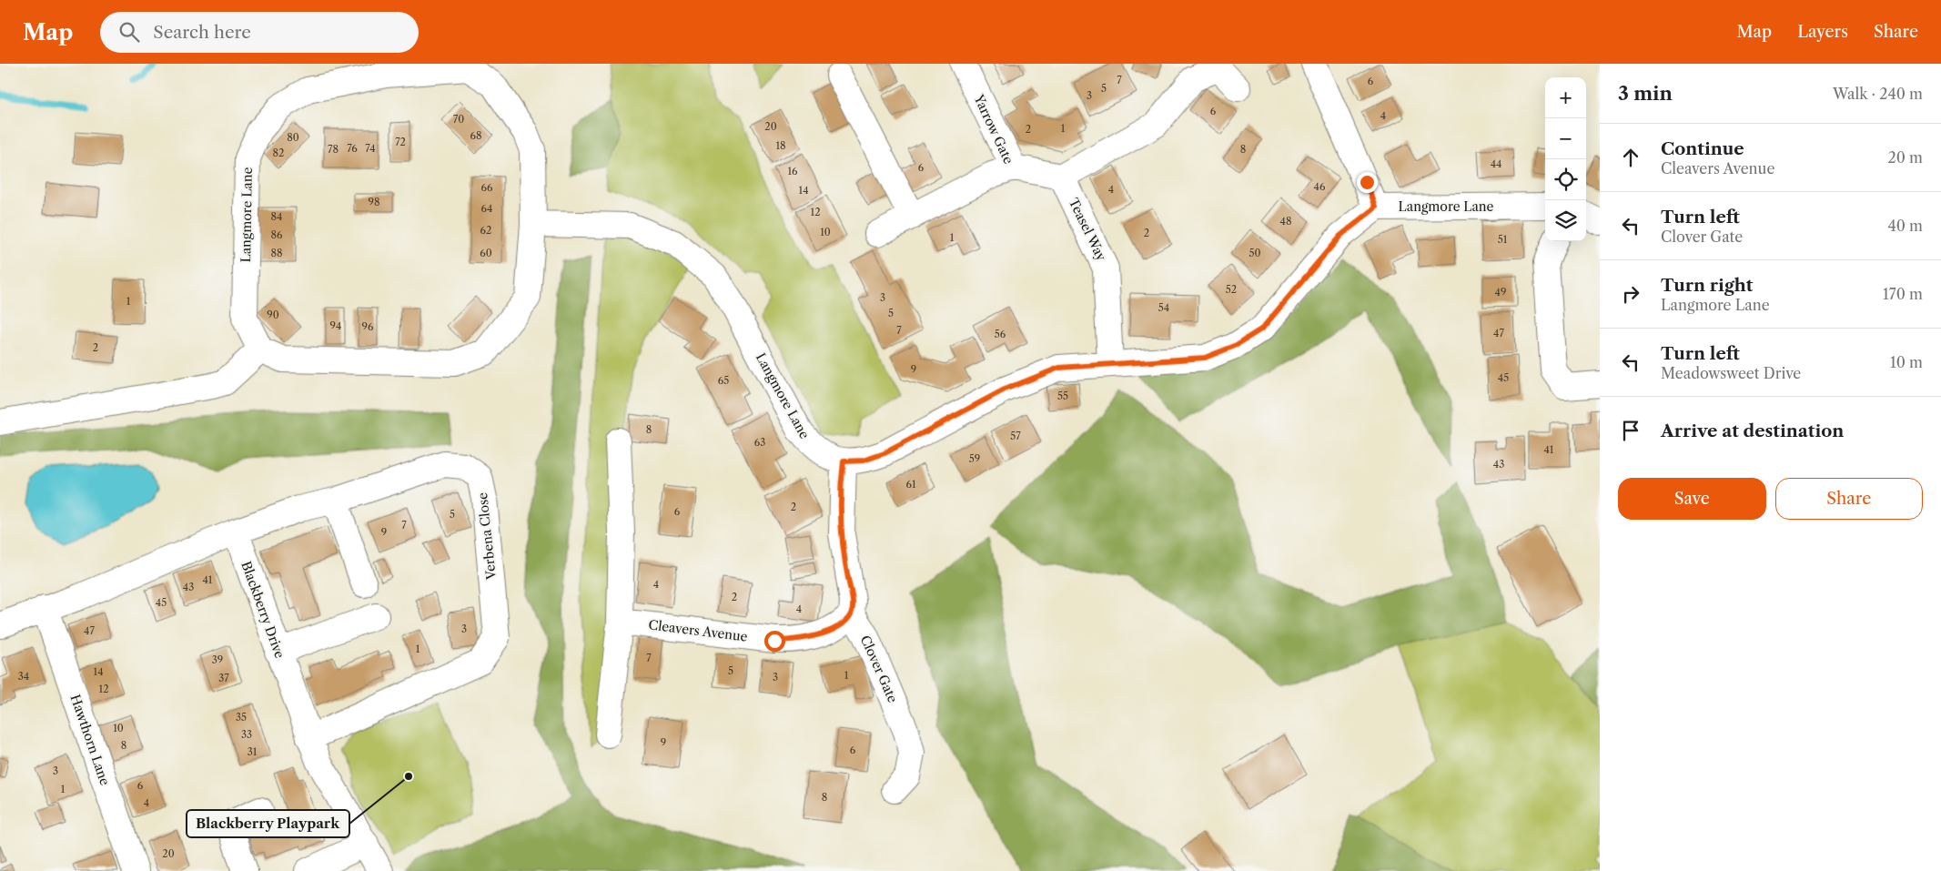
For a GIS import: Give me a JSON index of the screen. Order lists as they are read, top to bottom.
{
  "streets": {
    "street": [
      "Yarrow Gate",
      "Langmore Lane",
      "Teasel Way",
      "Verbena Close",
      "Blackberry Drive",
      "Cleavers Avenue",
      "Clover Gate",
      "Hawthorn Lane"
    ]
  },
  "crossings": [
    ["Langmore Lane", "Teasel Way"],
    ["Verbena Close", "Blackberry Drive"],
    ["Cleavers Avenue", "Clover Gate"]
  ],
  "places": ["Blackberry Playpark"],
  "house_numbers": [
    "7",
    "6",
    "5",
    "3",
    "6",
    "4",
    "70",
    "20",
    "1",
    "2",
    "68",
    "80",
    "72",
    "18",
    "76",
    "74",
    "78",
    "8",
    "82",
    "44",
    "6",
    "16",
    "46",
    "66",
    "4",
    "14",
    "98",
    "64",
    "12",
    "84",
    "48",
    "62",
    "10",
    "2",
    "86",
    "1",
    "51",
    "88",
    "60",
    "50",
    "52",
    "49",
    "3",
    "1",
    "54",
    "5",
    "90",
    "94",
    "96",
    "7",
    "47",
    "56",
    "2",
    "9",
    "45",
    "65",
    "55",
    "8",
    "57",
    "63",
    "41",
    "59",
    "43",
    "61",
    "2",
    "6",
    "5",
    "7",
    "9",
    "41",
    "4",
    "43",
    "2",
    "45",
    "4",
    "3",
    "47",
    "1",
    "7",
    "39",
    "5",
    "14",
    "1",
    "34",
    "3",
    "37",
    "12",
    "35",
    "10",
    "33",
    "9",
    "8",
    "6",
    "31",
    "3",
    "6",
    "1",
    "8",
    "4",
    "20"
  ],
  "page": {
    "header": "Map",
    "search": "Search here",
    "nav": ["Map", "Layers", "Share"],
    "heading": ["3 min", "Walk · 240 m"],
    "map_buttons": ["+", "−"],
    "list": [
      ["Continue", "Cleavers Avenue", "20 m"],
      ["Turn left", "Clover Gate", "40 m"],
      ["Turn right", "Langmore Lane", "170 m"],
      ["Turn left", "Meadowsweet Drive", "10 m"],
      "Arrive at destination"
    ],
    "buttons": ["Save", "Share"]
  }
}
